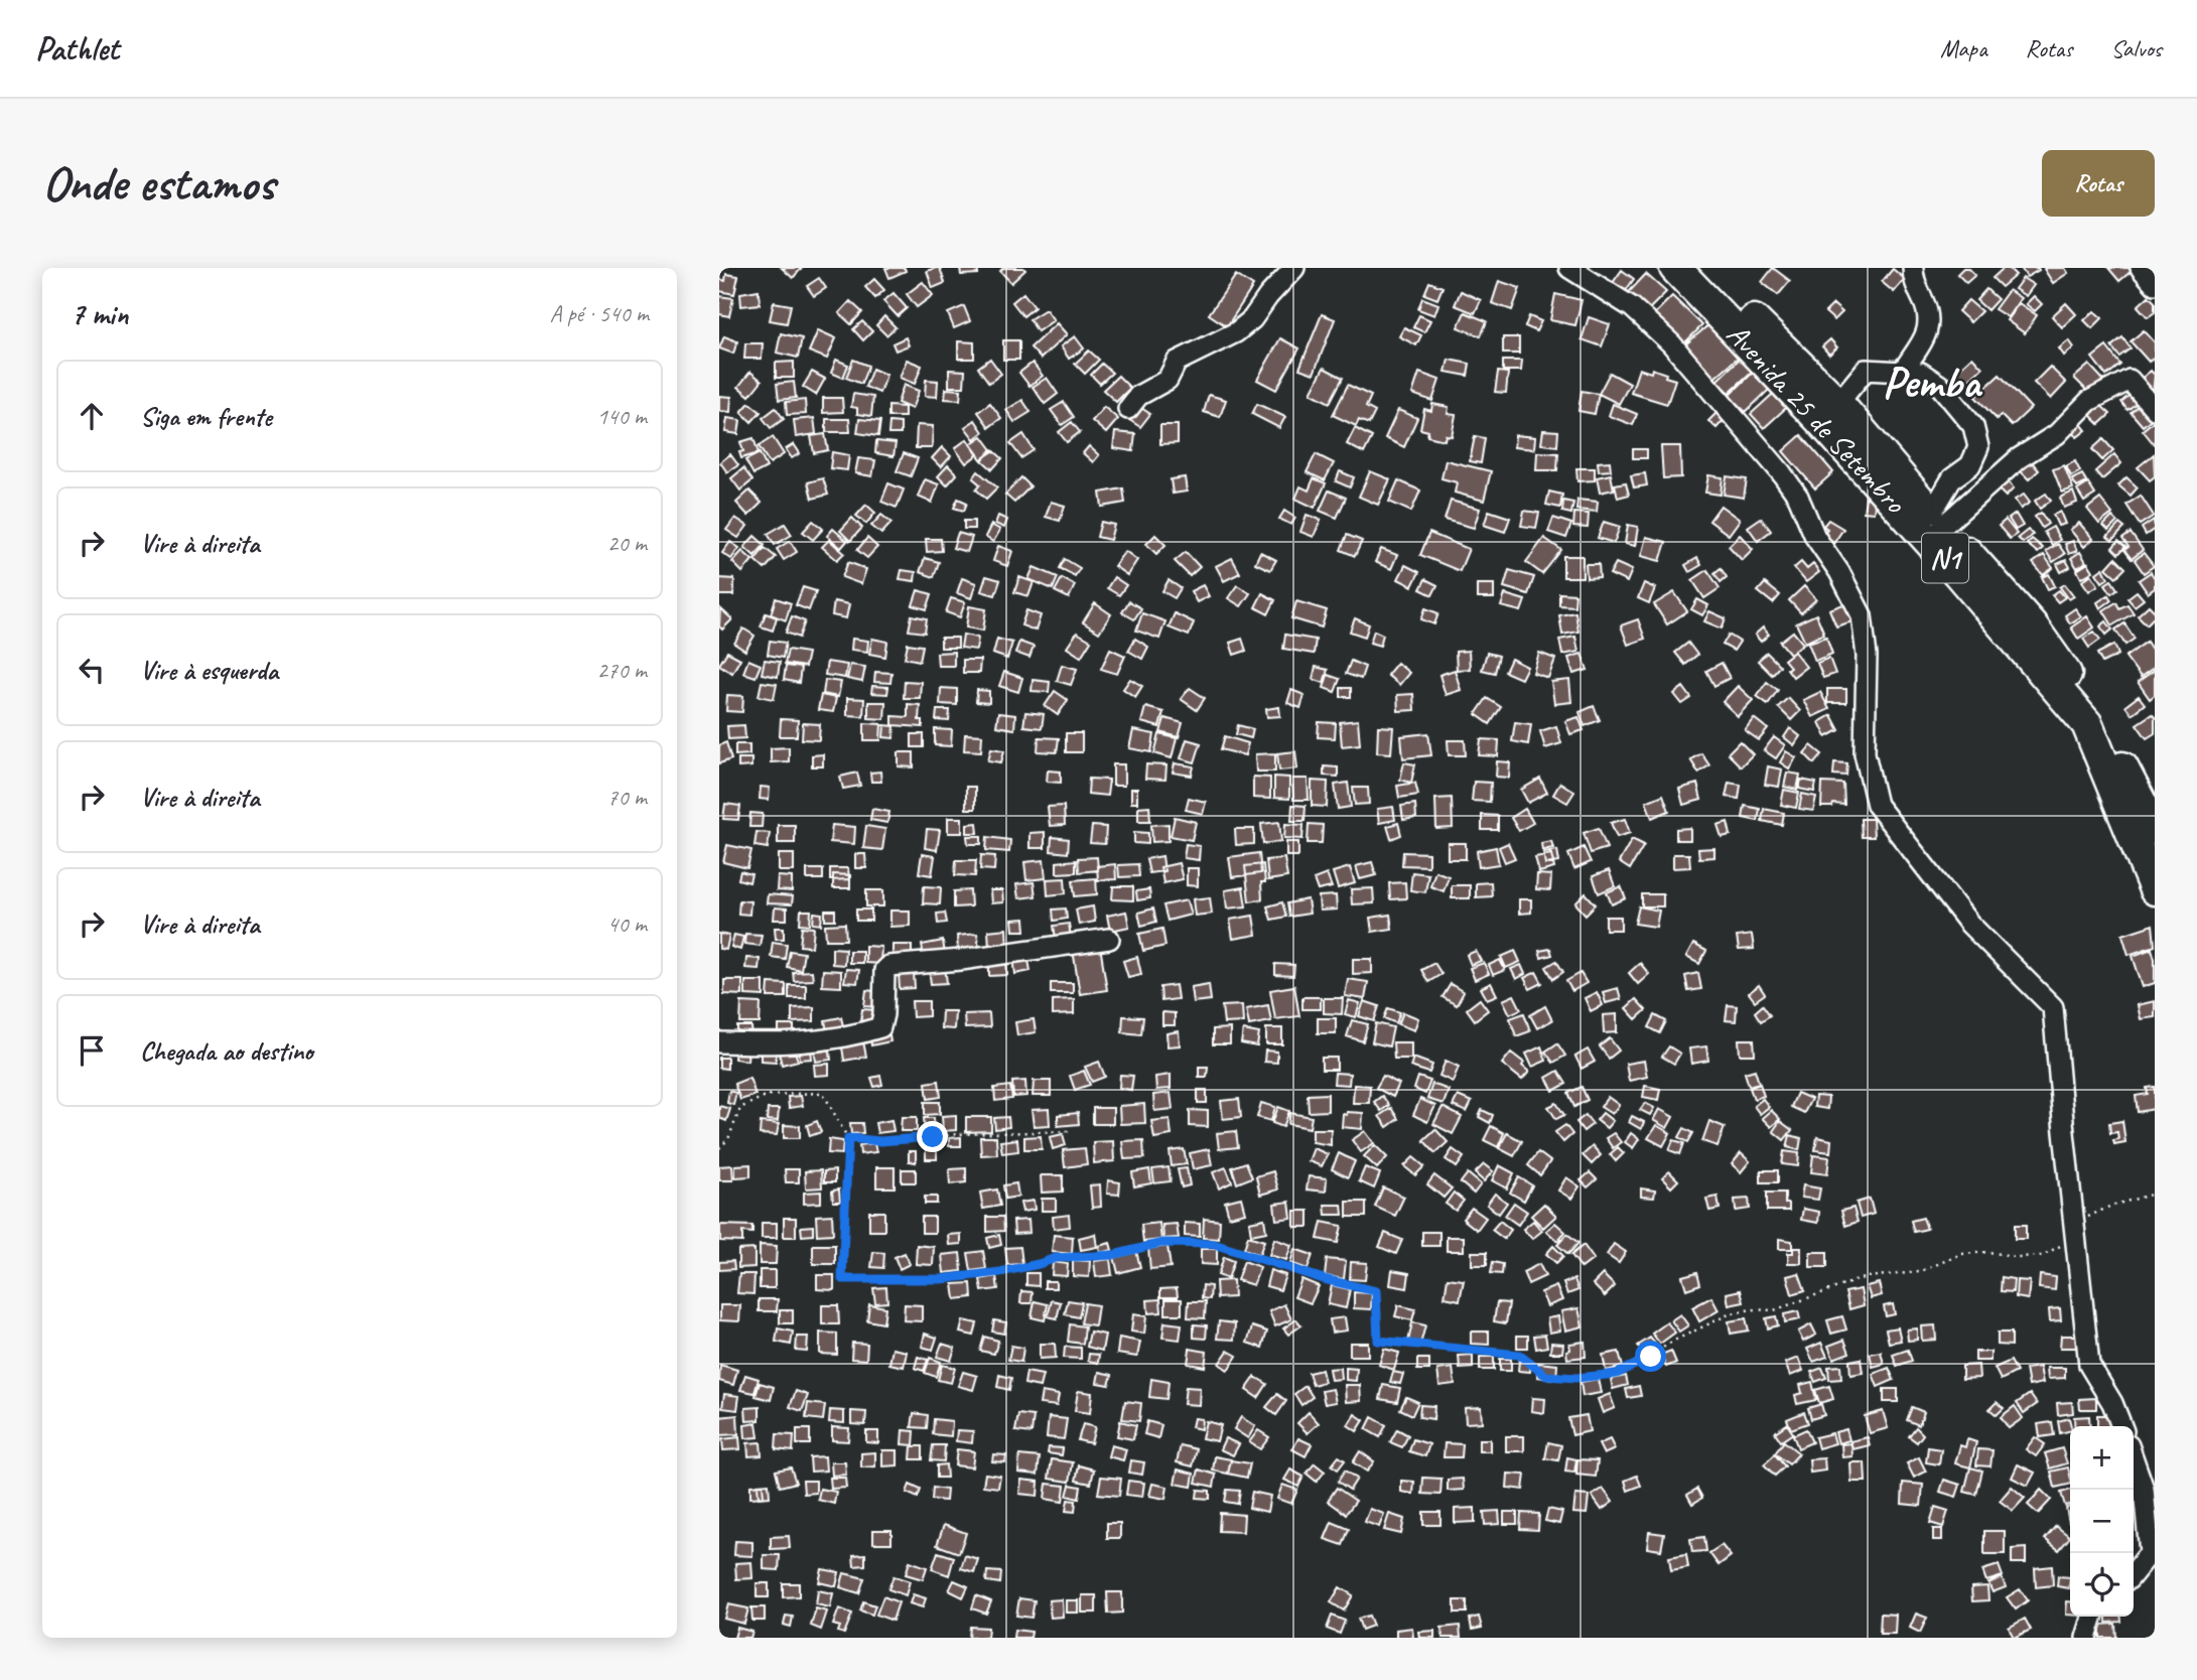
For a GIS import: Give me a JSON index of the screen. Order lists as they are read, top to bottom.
{
  "streets": {
    "highway": ["Avenida 25 de Setembro", "N1"]
  },
  "districts": ["Pemba"],
  "page": {
    "header": "Pathlet",
    "nav": ["Mapa", "Rotas", "Salvos"],
    "buttons": "Rotas",
    "title": "Onde estamos",
    "heading": ["7 min", "A pé · 540 m"],
    "list": [
      ["Siga em frente", "140 m"],
      ["Vire à direita", "20 m"],
      ["Vire à esquerda", "270 m"],
      ["Vire à direita", "70 m"],
      ["Vire à direita", "40 m"],
      "Chegada ao destino"
    ],
    "map_buttons": ["+", "−"]
  }
}
